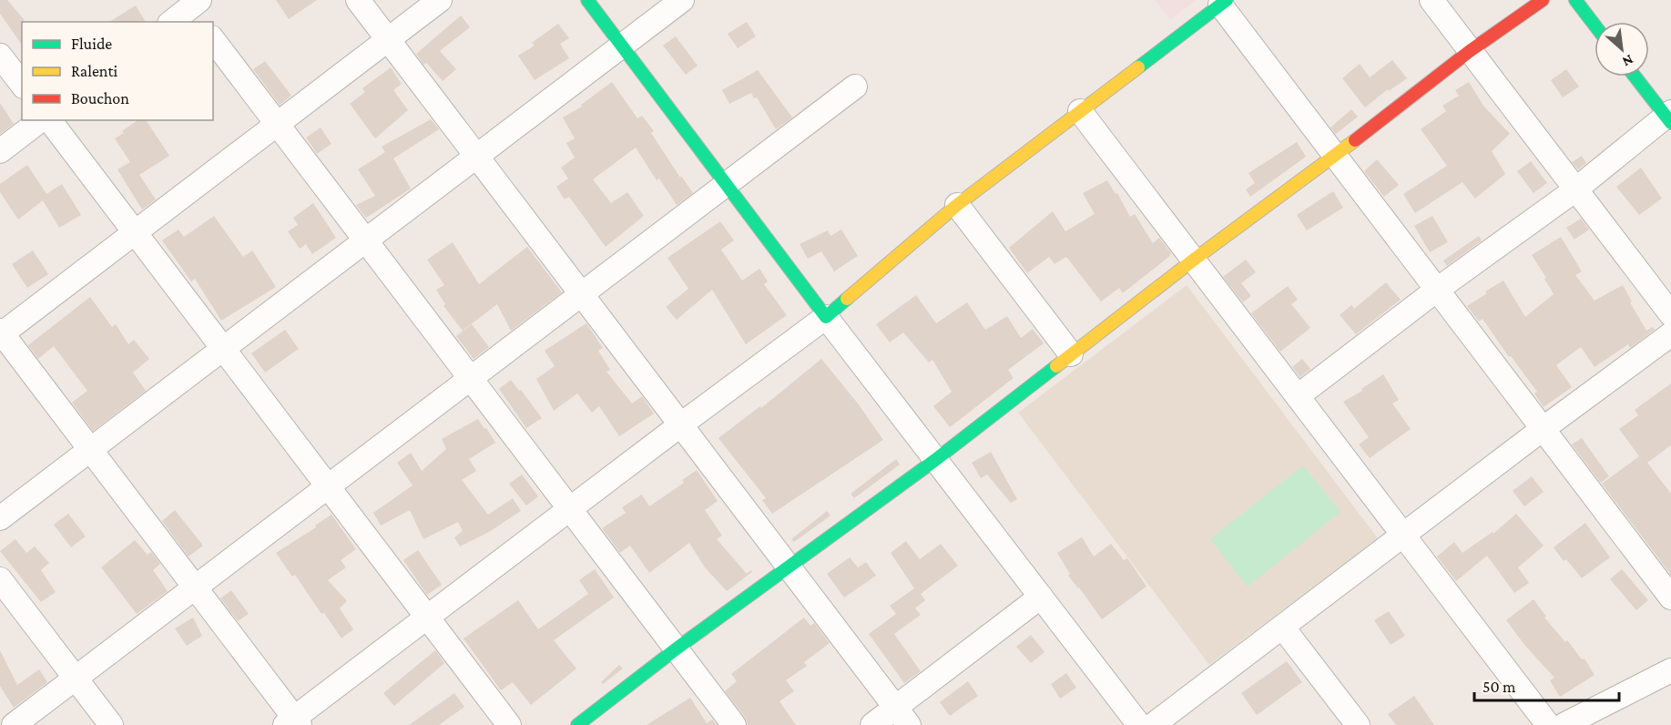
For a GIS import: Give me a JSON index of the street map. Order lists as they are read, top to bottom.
{
  "legend": ["Fluide", "Ralenti", "Bouchon"],
  "scale_bar": "50 m",
  "north": "bottom right"
}
